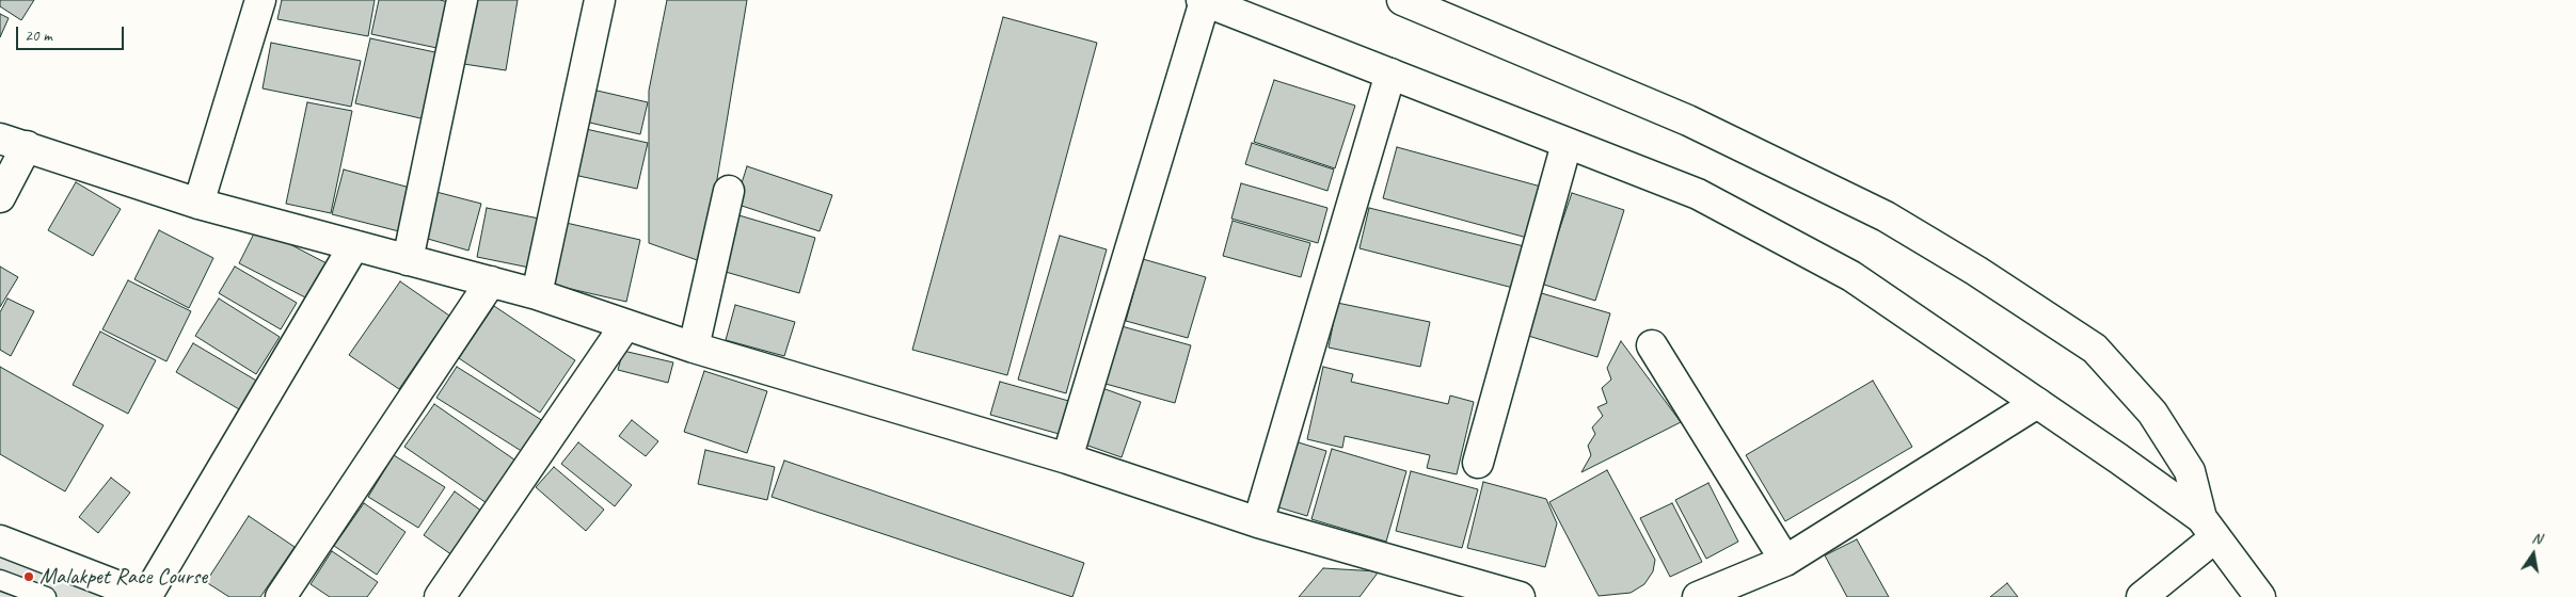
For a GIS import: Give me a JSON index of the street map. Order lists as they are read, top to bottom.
{
  "places": ["Malakpet Race Course"],
  "scale_bar": "20 m",
  "north": "top"
}
